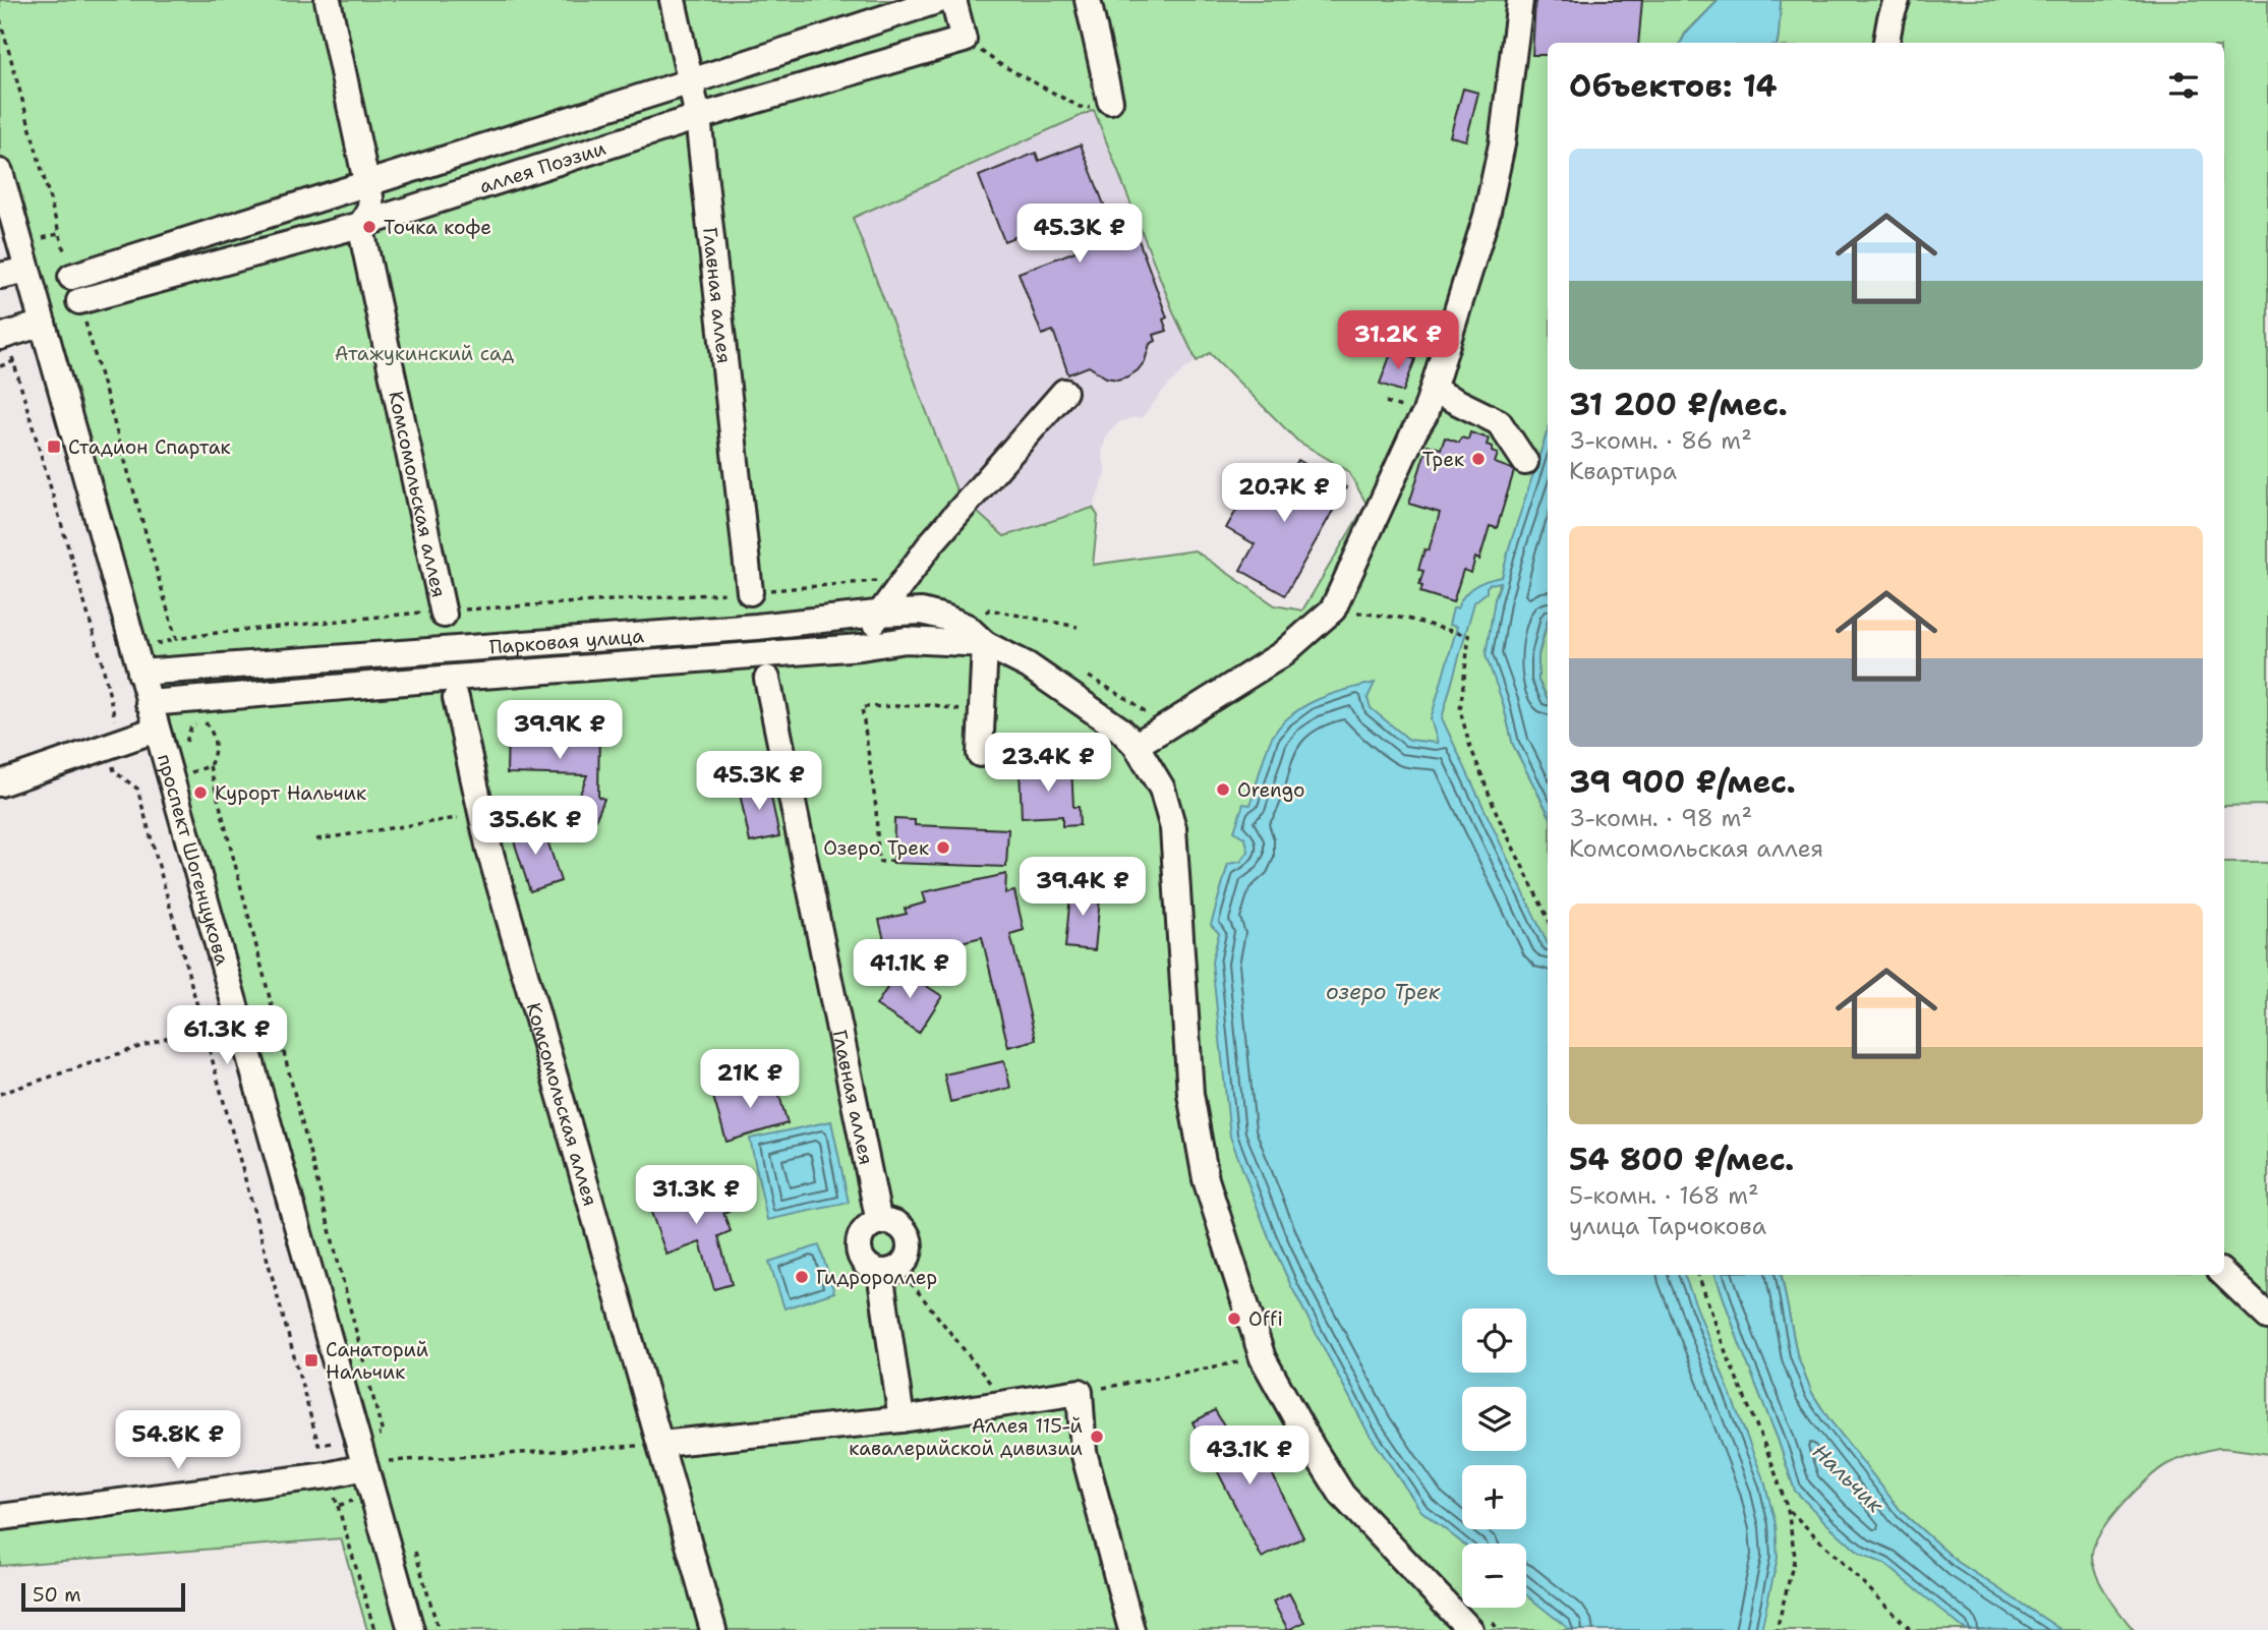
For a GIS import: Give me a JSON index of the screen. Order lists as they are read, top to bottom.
{
  "streets": {
    "street": [
      "аллея Поэзии",
      "Главная аллея",
      "Комсомольская аллея",
      "Парковая улица",
      "проспект Шогенцукова"
    ]
  },
  "crossings": [
    ["аллея Поэзии", "Главная аллея"],
    ["аллея Поэзии", "Комсомольская аллея"],
    ["Парковая улица", "проспект Шогенцукова"]
  ],
  "water": ["озеро Трек", "Нальчик"],
  "parks": ["Атажукинский сад"],
  "places": {
    "other": [
      "Точка кофе",
      "Трек",
      "Orengo",
      "Курорт Нальчик",
      "Озеро Трек",
      "Гидророллер",
      "Offi",
      "Аллея 115-й кавалерийской дивизии"
    ],
    "transit": ["Стадион Спартак", "Санаторий Нальчик"]
  },
  "scale_bar": "50 m",
  "page": {
    "heading": "Объектов: 14",
    "list": [
      {
        "name": "31 200 ₽/мес.",
        "note": "3-комн. · 86 m² · Квартира"
      },
      {
        "name": "39 900 ₽/мес.",
        "note": "3-комн. · 98 m² · Комсомольская аллея"
      },
      {
        "name": "54 800 ₽/мес.",
        "note": "5-комн. · 168 m² · улица Тарчокова"
      }
    ],
    "price": [
      "45.3K ₽",
      "31.2K ₽",
      "20.7K ₽",
      "39.9K ₽",
      "23.4K ₽",
      "45.3K ₽",
      "35.6K ₽",
      "39.4K ₽",
      "41.1K ₽",
      "61.3K ₽",
      "21K ₽",
      "31.3K ₽",
      "54.8K ₽",
      "43.1K ₽"
    ],
    "map_buttons": ["+", "−"],
    "scale": "50 m"
  }
}
